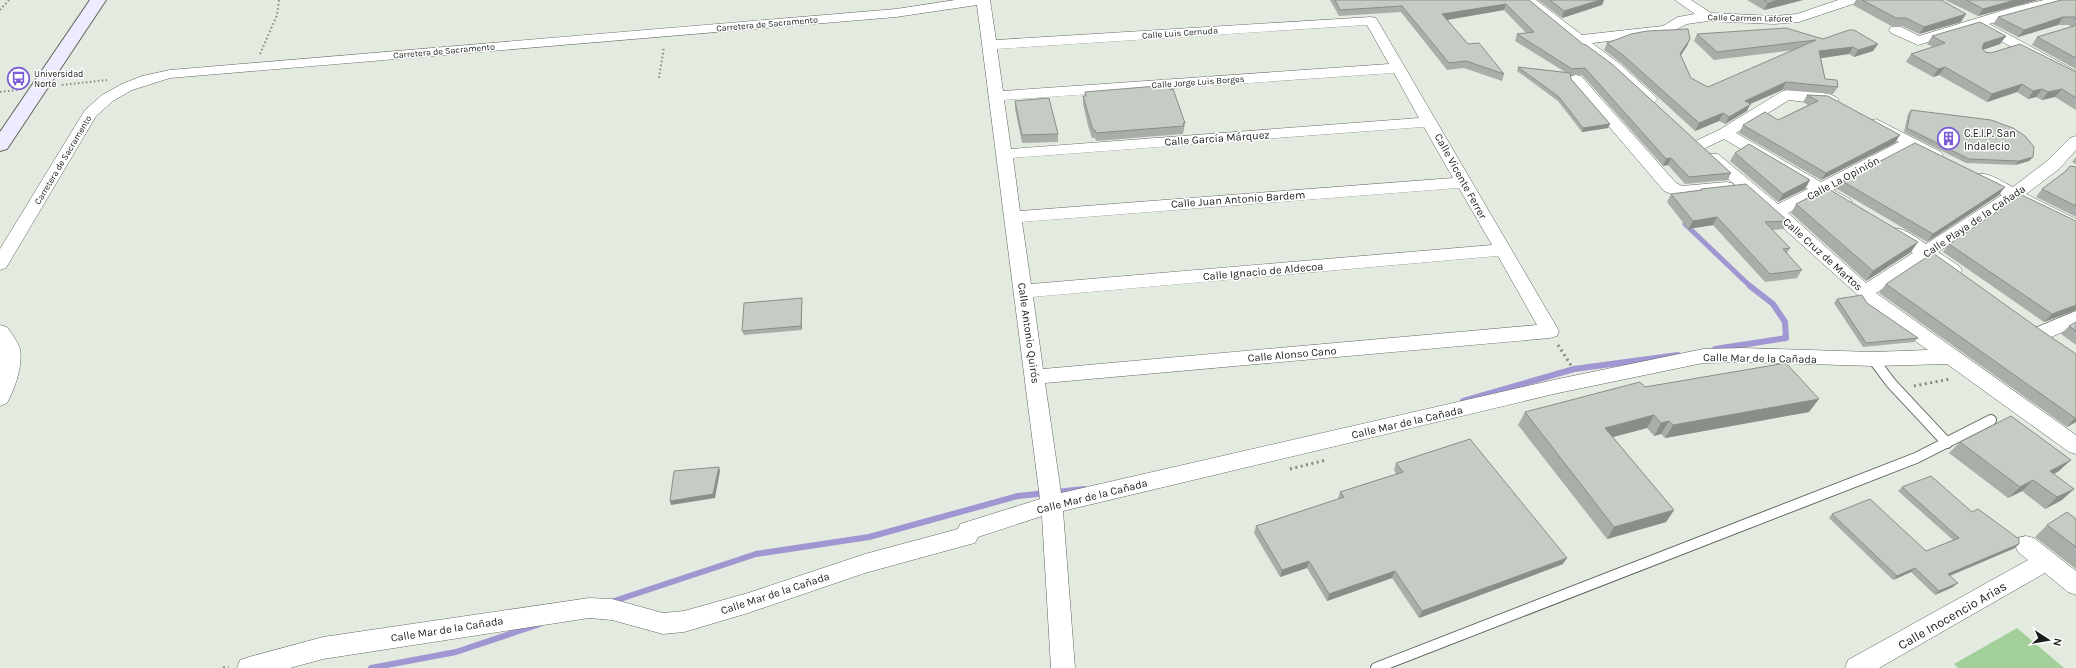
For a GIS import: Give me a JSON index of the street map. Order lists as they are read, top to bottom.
{
  "streets": {
    "street": [
      "Calle Carmen Laforet",
      "Carretera de Sacramento",
      "Calle Luis Cernuda",
      "Calle Jorge Luis Borges",
      "Calle García Márquez",
      "Calle Vicente Ferrer",
      "Calle La Opinión",
      "Calle Juan Antonio Bardem",
      "Calle Playa de la Cañada",
      "Calle Cruz de Martos",
      "Calle Ignacio de Aldecoa",
      "Calle Antonio Quirós",
      "Calle Alonso Cano",
      "Calle Mar de la Cañada",
      "Calle Inocencio Arias"
    ]
  },
  "crossings": [
    ["Carretera de Sacramento", "Calle Antonio Quirós"],
    ["Calle Luis Cernuda", "Calle Vicente Ferrer"],
    ["Calle Luis Cernuda", "Calle Antonio Quirós"],
    ["Calle Jorge Luis Borges", "Calle Vicente Ferrer"],
    ["Calle Jorge Luis Borges", "Calle Antonio Quirós"],
    ["Calle García Márquez", "Calle Vicente Ferrer"],
    ["Calle García Márquez", "Calle Antonio Quirós"],
    ["Calle Vicente Ferrer", "Calle Juan Antonio Bardem"],
    ["Calle Vicente Ferrer", "Calle Ignacio de Aldecoa"],
    ["Calle Vicente Ferrer", "Calle Alonso Cano"],
    ["Calle La Opinión", "Calle Cruz de Martos"],
    ["Calle Juan Antonio Bardem", "Calle Antonio Quirós"],
    ["Calle Playa de la Cañada", "Calle Cruz de Martos"],
    ["Calle Cruz de Martos", "Calle Mar de la Cañada"],
    ["Calle Ignacio de Aldecoa", "Calle Antonio Quirós"],
    ["Calle Antonio Quirós", "Calle Alonso Cano"],
    ["Calle Antonio Quirós", "Calle Mar de la Cañada"]
  ],
  "places": {
    "bus stop": ["Universidad Norte"],
    "building": ["C.E.I.P. San Indalecio"]
  },
  "north": "right"
}
